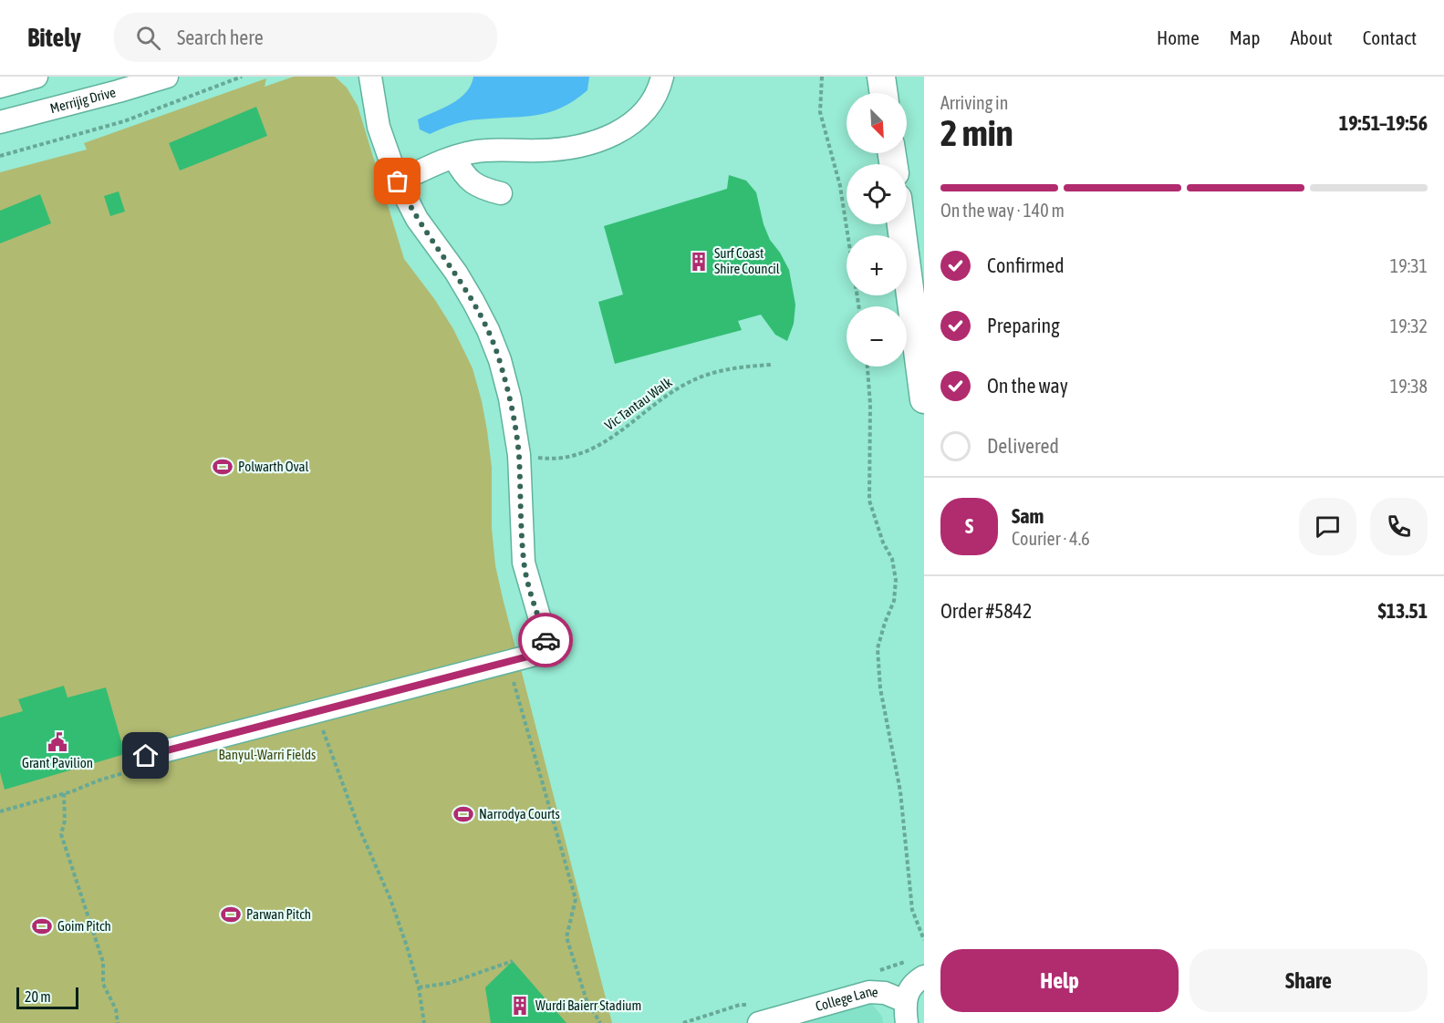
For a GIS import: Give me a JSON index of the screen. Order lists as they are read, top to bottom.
{
  "streets": {
    "street": ["Merrijig Drive", "College Lane"],
    "path": ["Vic Tantau Walk"]
  },
  "parks": ["Banyul-Warri Fields"],
  "places": {
    "building": ["Surf Coast Shire Council", "Wurdi Baierr Stadium"],
    "sports": [
      "Polwarth Oval",
      "Narrodya Courts",
      "Parwan Pitch",
      "Goim Pitch"
    ],
    "public building": ["Grant Pavilion"]
  },
  "scale_bar": "20 m",
  "north": "bottom right",
  "page": {
    "header": "Bitely",
    "search": "Search here",
    "nav": [
      "Home",
      "Map",
      "About",
      "Contact"
    ],
    "heading": ["2 min", "Arriving in", "19:51–19:56"],
    "panel": [
      "Sam",
      "Courier · 4.6",
      "Order #5842",
      "$13.51"
    ],
    "map_buttons": ["+", "−"],
    "bar": "On the way · 140 m",
    "list": [
      ["Confirmed", "19:31"],
      ["Preparing", "19:32"],
      ["On the way", "19:38"],
      "Delivered"
    ],
    "round": "S",
    "buttons": ["Help", "Share"],
    "scale": "20 m"
  }
}
